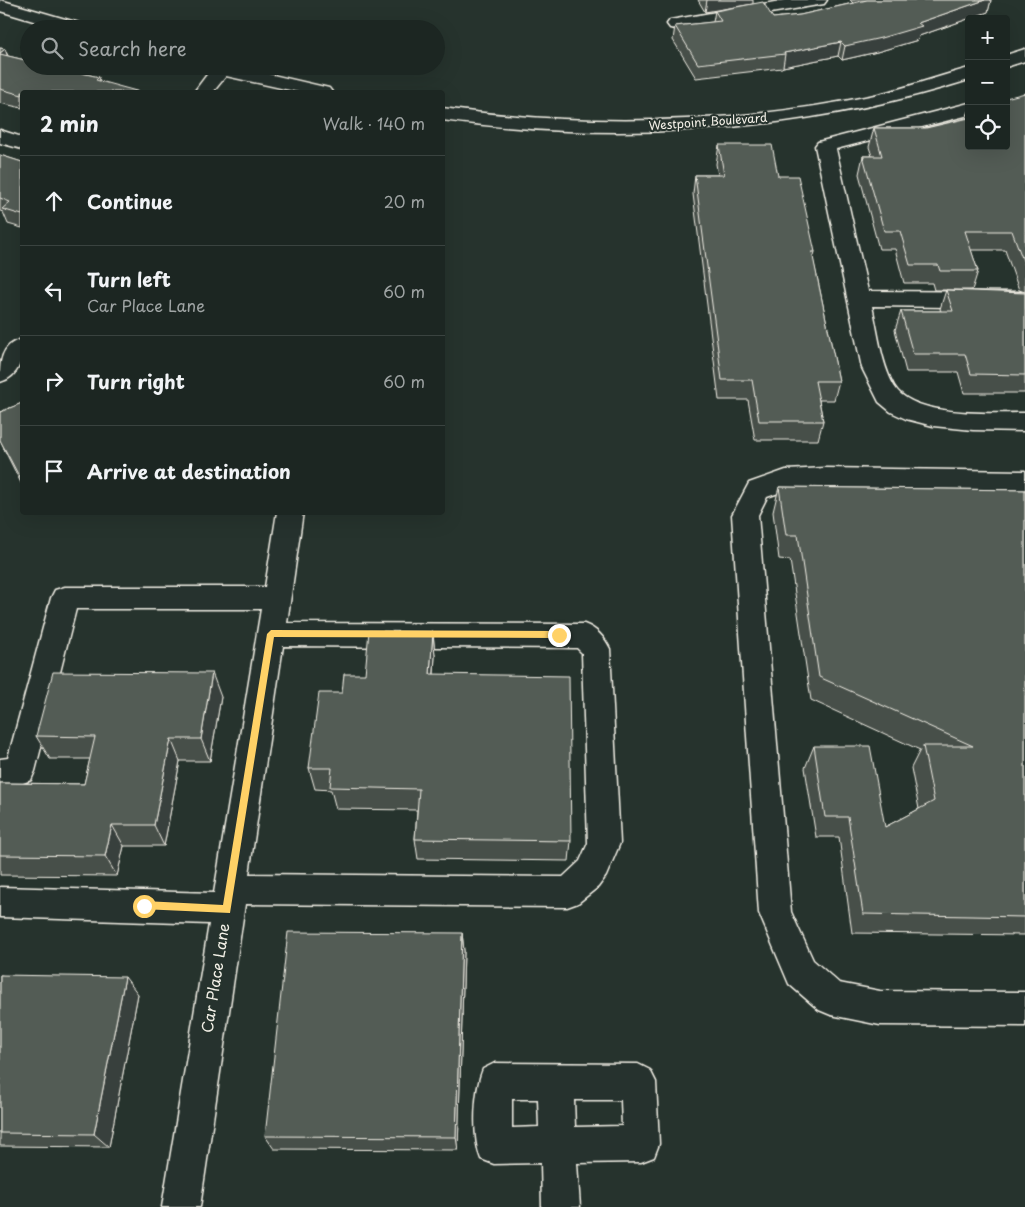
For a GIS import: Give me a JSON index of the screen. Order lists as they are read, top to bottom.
{
  "streets": {
    "street": ["Westpoint Boulevard", "Car Place Lane"]
  },
  "page": {
    "map_buttons": ["+", "−"],
    "search": "Search here",
    "heading": ["2 min", "Walk · 140 m"],
    "list": [
      ["Continue", "20 m"],
      ["Turn left", "Car Place Lane", "60 m"],
      ["Turn right", "60 m"],
      "Arrive at destination"
    ]
  }
}
